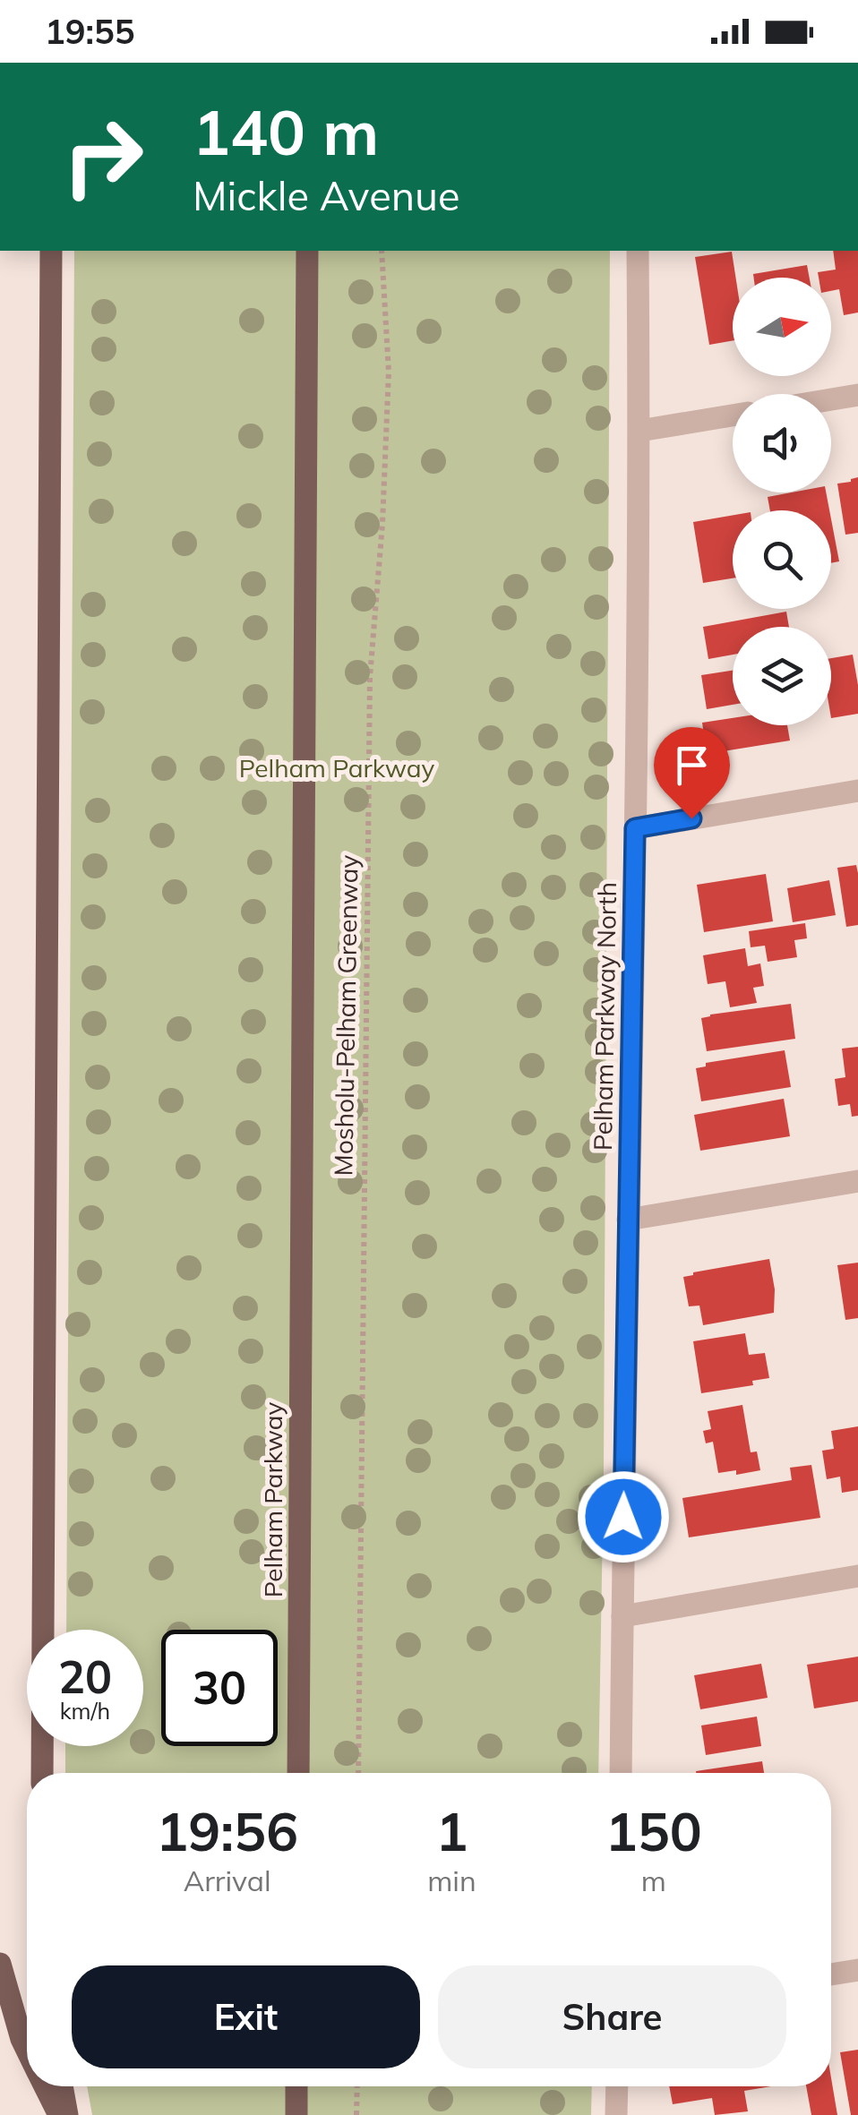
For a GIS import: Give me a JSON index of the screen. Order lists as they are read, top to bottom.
{
  "streets": {
    "main road": ["Pelham Parkway"],
    "street": ["Pelham Parkway North"],
    "path": ["Mosholu-Pelham Greenway"]
  },
  "parks": ["Pelham Parkway"],
  "north": "right",
  "page": {
    "status": "19:55",
    "turn": ["140 m", "Mickle Avenue"],
    "speed": "20 km/h",
    "limit": "30",
    "eta": [
      "19:56",
      "Arrival",
      "1",
      "min",
      "150",
      "m"
    ],
    "buttons": ["Exit", "Share"]
  }
}
